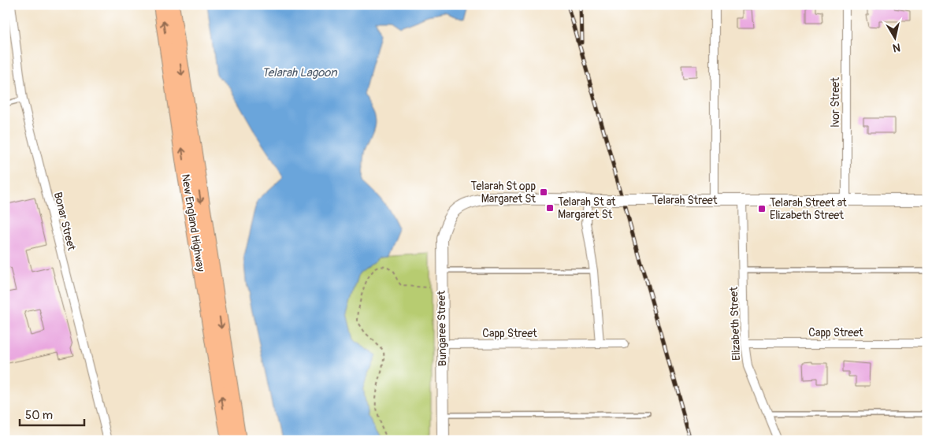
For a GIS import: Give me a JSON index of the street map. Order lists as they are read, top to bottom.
{
  "streets": {
    "highway": ["New England Highway"],
    "street": [
      "Ivor Street",
      "Telarah Street",
      "Bonar Street",
      "Elizabeth Street",
      "Bungaree Street",
      "Capp Street"
    ]
  },
  "crossings": [
    ["Ivor Street", "Telarah Street"],
    ["Telarah Street", "Elizabeth Street"],
    ["Telarah Street", "Bungaree Street"],
    ["Elizabeth Street", "Capp Street"],
    ["Bungaree Street", "Capp Street"]
  ],
  "water": ["Telarah Lagoon"],
  "places": {
    "transit": ["Telarah St opp Margaret St", "Telarah St at Margaret St", "Telarah Street at Elizabeth Street"]
  },
  "scale_bar": "50 m",
  "north": "bottom"
}
